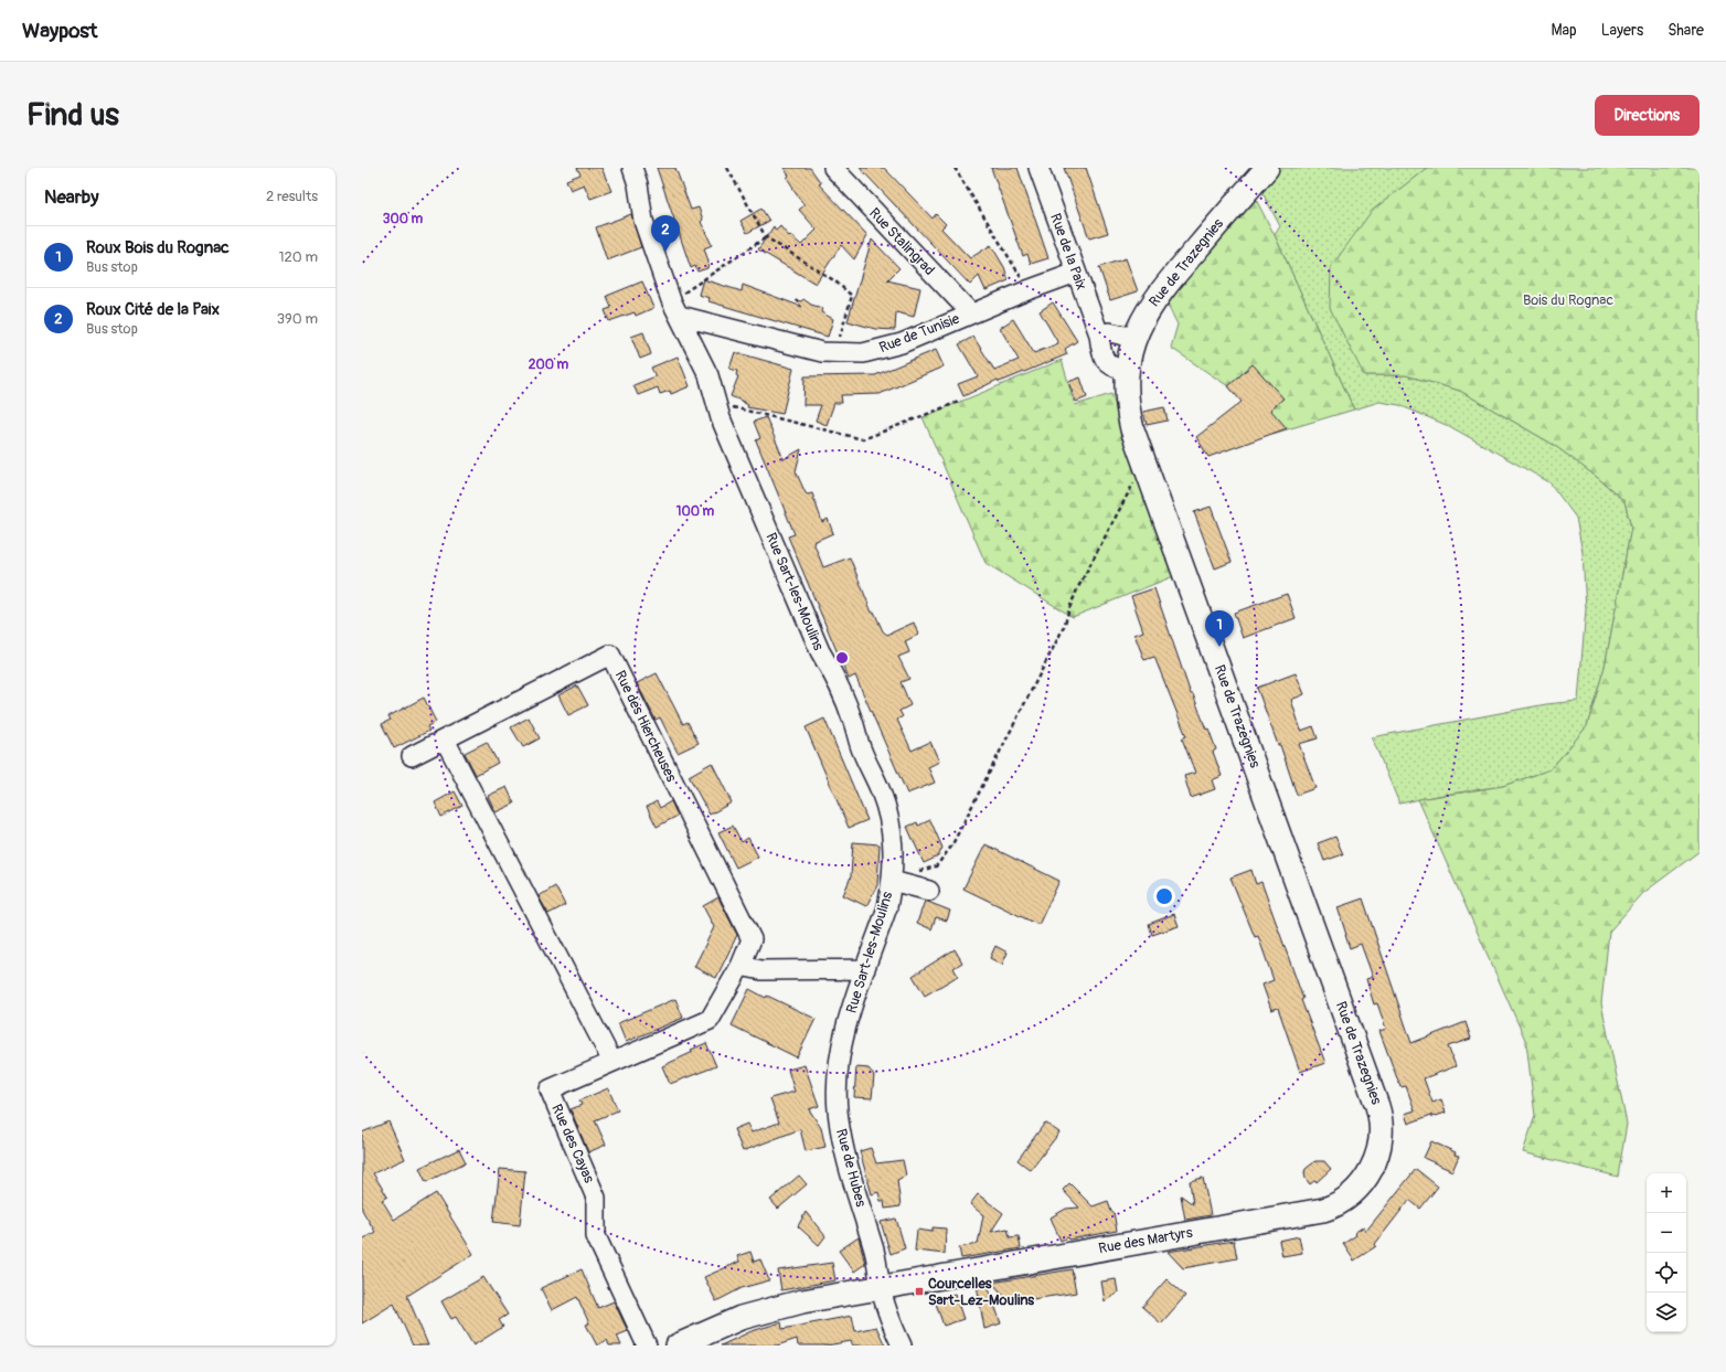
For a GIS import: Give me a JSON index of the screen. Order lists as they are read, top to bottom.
{
  "streets": {
    "main road": ["Rue de Trazegnies", "Rue des Martyrs"],
    "street": [
      "Rue Stalingrad",
      "Rue de la Paix",
      "Rue de Tunisie",
      "Rue Sart-les-Moulins",
      "Rue des Hiercheuses",
      "Rue des Cayas",
      "Rue de Hubes"
    ]
  },
  "crossings": [
    ["Rue Stalingrad", "Rue de Tunisie"],
    ["Rue de la Paix", "Rue de Trazegnies"],
    ["Rue de la Paix", "Rue de Tunisie"],
    ["Rue de Trazegnies", "Rue des Martyrs"],
    ["Rue de Tunisie", "Rue Sart-les-Moulins"],
    ["Rue Sart-les-Moulins", "Rue de Hubes"],
    ["Rue des Hiercheuses", "Rue des Cayas"],
    ["Rue de Hubes", "Rue des Martyrs"]
  ],
  "parks": ["Bois du Rognac"],
  "places": {
    "transit": ["Courcelles Sart-Lez-Moulins"]
  },
  "page": {
    "header": "Waypost",
    "nav": ["Map", "Layers", "Share"],
    "buttons": "Directions",
    "title": "Find us",
    "heading": ["Nearby", "2 results"],
    "pins": ["2", "1"],
    "list": [
      {
        "mark": "1",
        "name": "Roux Bois du Rognac",
        "note": "Bus stop",
        "value": "120 m"
      },
      {
        "mark": "2",
        "name": "Roux Cité de la Paix",
        "note": "Bus stop",
        "value": "390 m"
      }
    ],
    "map_buttons": ["+", "−"]
  },
  "rings": ["300 m", "200 m", "100 m"]
}
